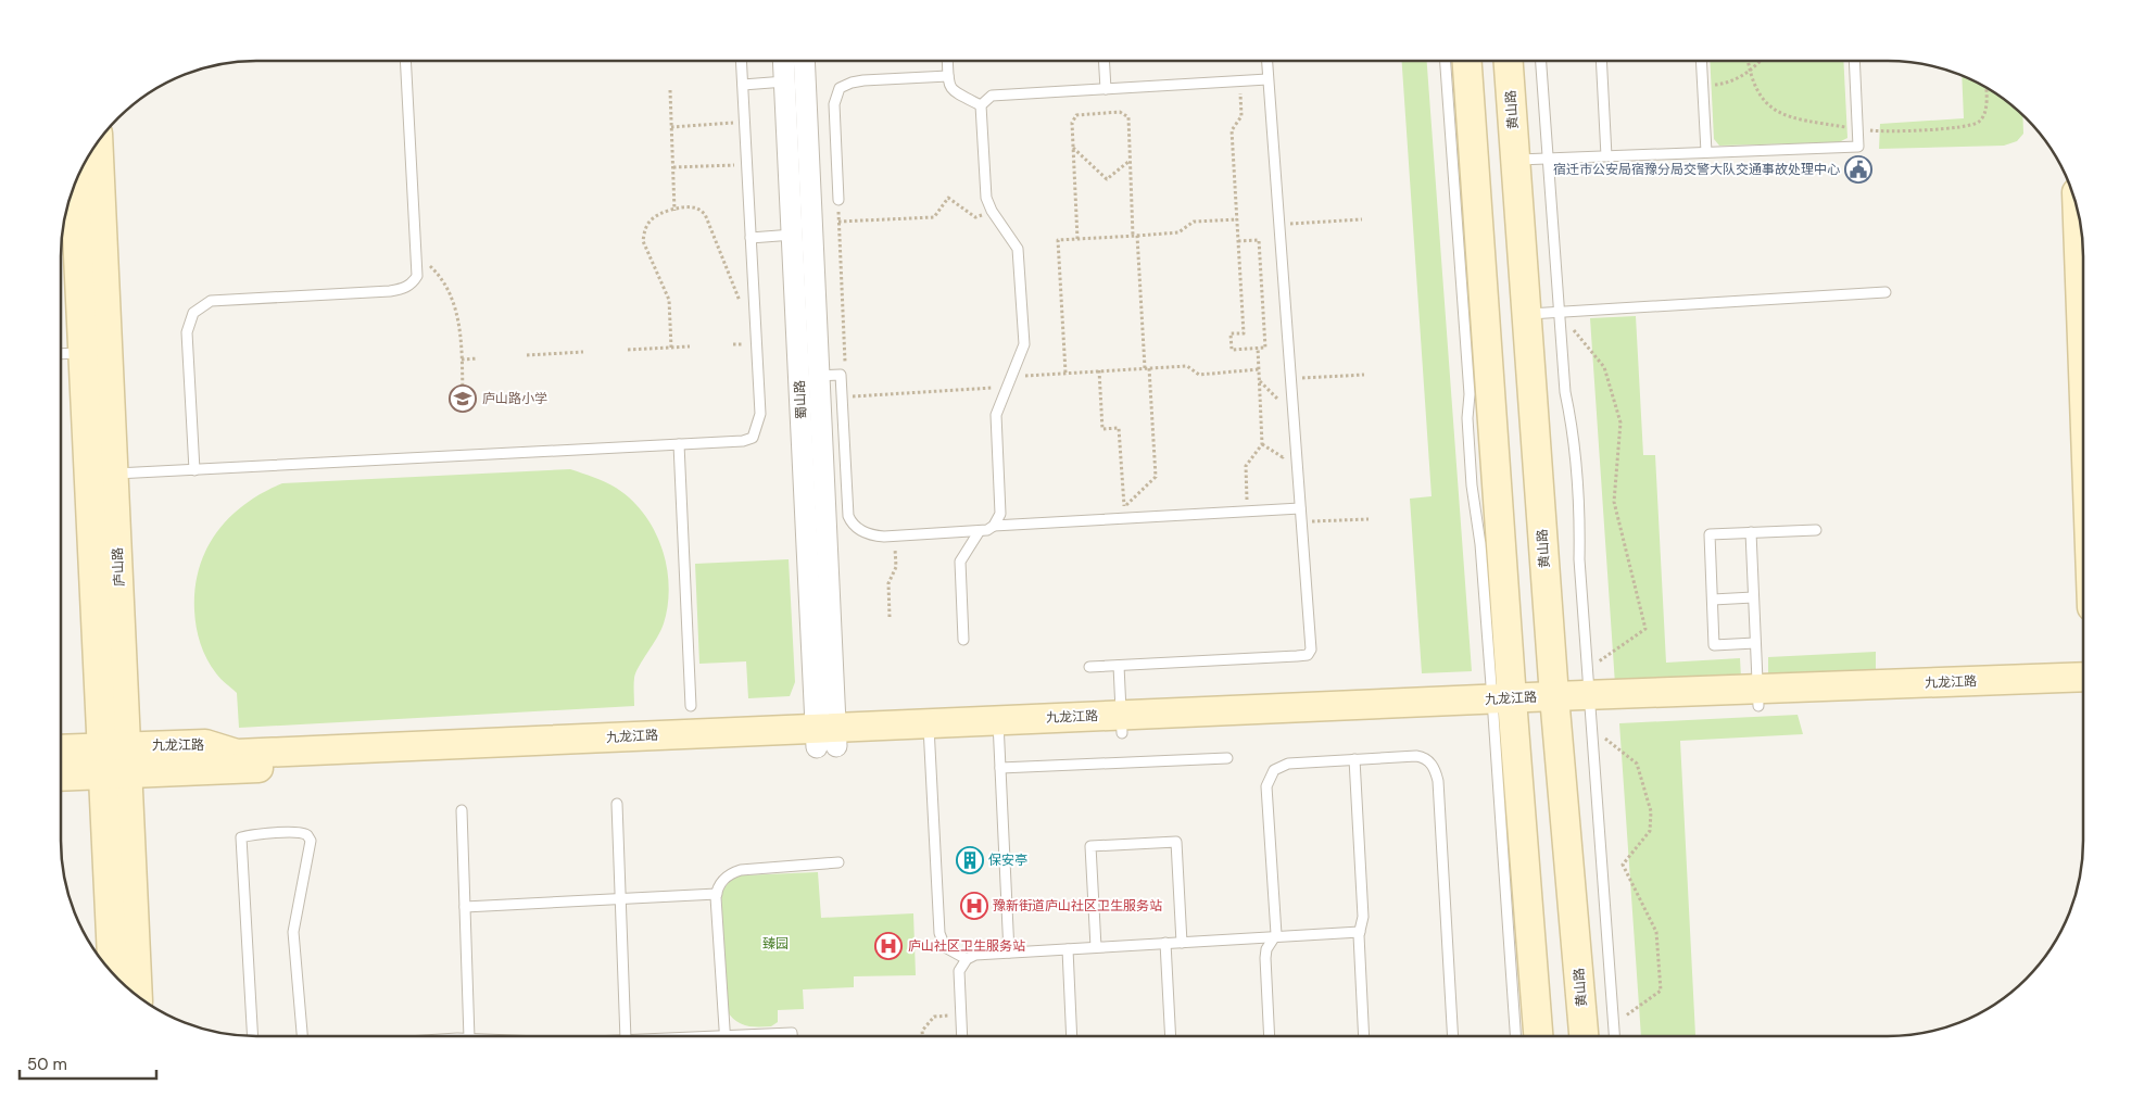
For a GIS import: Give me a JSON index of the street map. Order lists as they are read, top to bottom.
{
  "streets": {
    "street": [
      "黄山路",
      "蜀山路",
      "庐山路",
      "九龙江路"
    ]
  },
  "crossings": [
    ["黄山路", "九龙江路"],
    ["蜀山路", "九龙江路"],
    ["庐山路", "九龙江路"]
  ],
  "parks": ["臻园"],
  "places": {
    "public building": ["宿迁市公安局宿豫分局交警大队交通事故处理中心"],
    "school or university": ["庐山路小学"],
    "building": ["保安亭"],
    "hospital": ["豫新街道庐山社区卫生服务站", "庐山社区卫生服务站"]
  },
  "scale_bar": "50 m"
}
